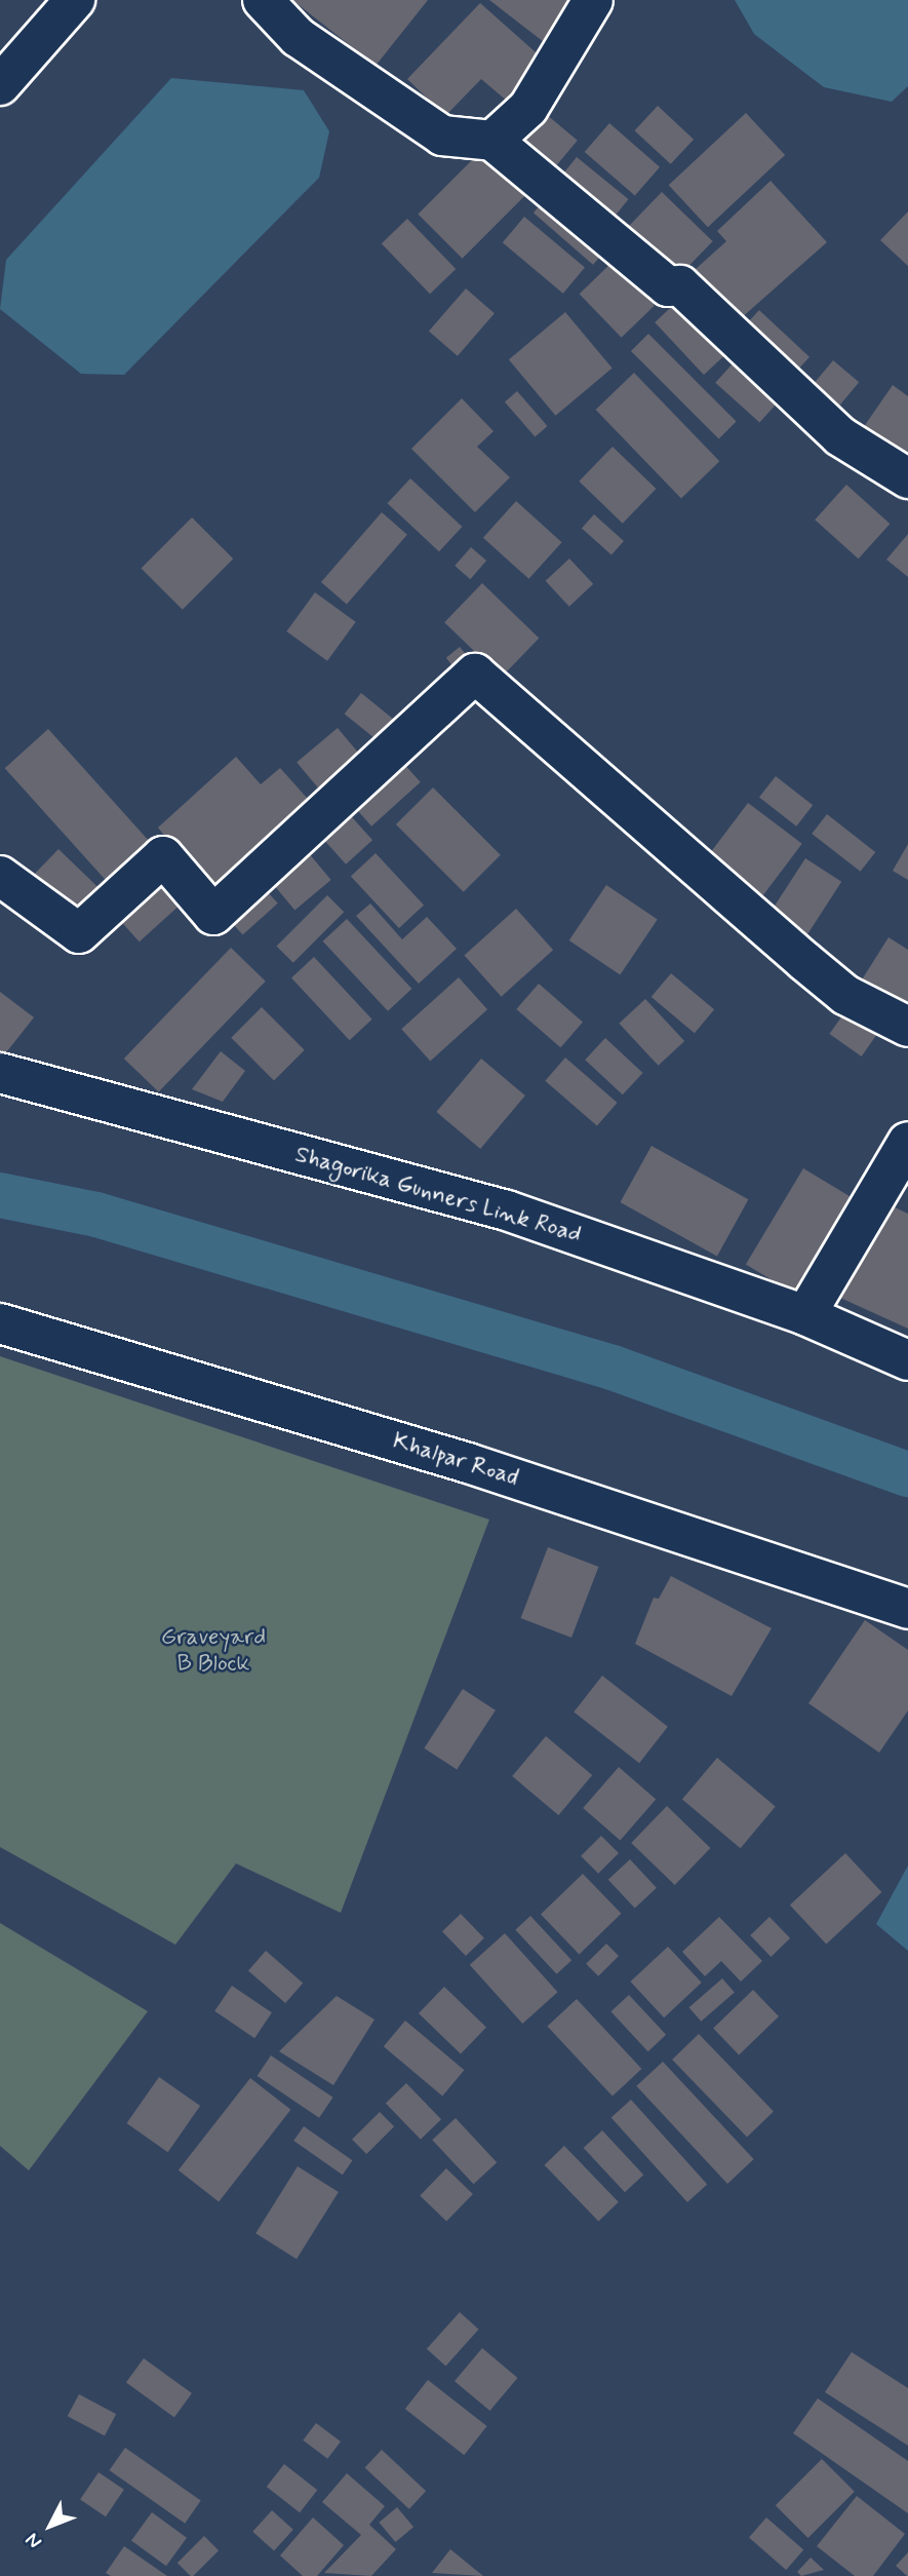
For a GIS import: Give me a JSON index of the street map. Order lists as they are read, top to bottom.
{
  "streets": {
    "street": ["Shagorika Gunners Link Road", "Khalpar Road"]
  },
  "parks": ["Graveyard B Block"],
  "north": "bottom left"
}
